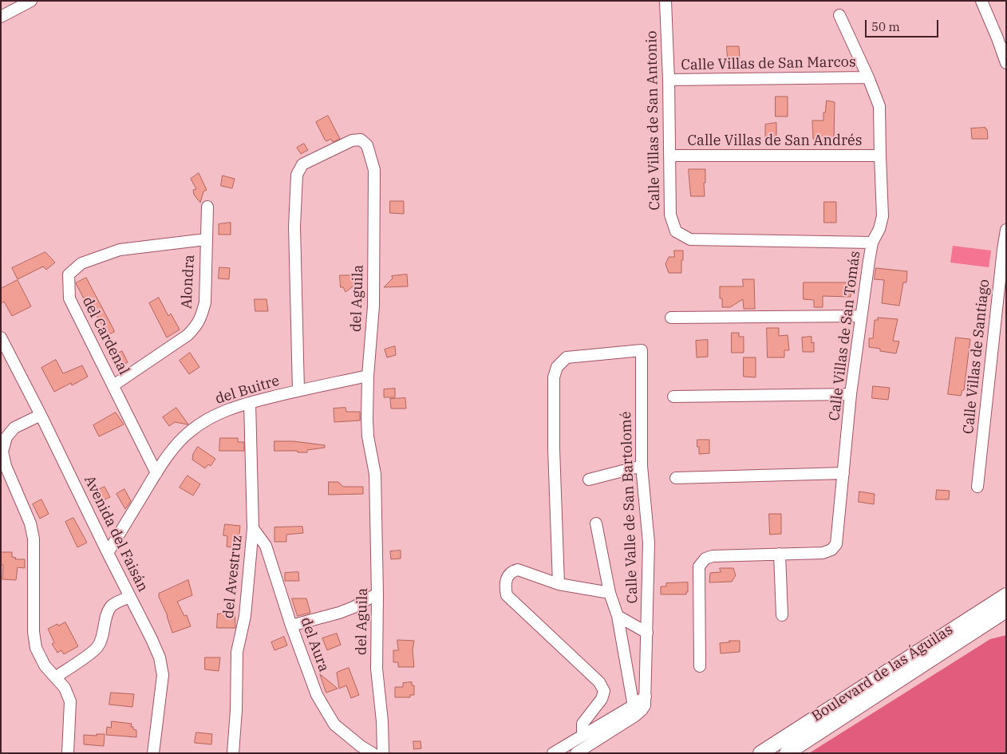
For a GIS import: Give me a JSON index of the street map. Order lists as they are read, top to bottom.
{
  "streets": {
    "main road": ["Boulevard de las Águilas"],
    "street": [
      "Calle Villas de San Marcos",
      "Calle Villas de San Antonio",
      "Calle Villas de San Andrés",
      "Alondra",
      "del Aguila",
      "del Cardenal",
      "Calle Villas de San Tomás",
      "Calle Villas de Santiago",
      "del Buitre",
      "Calle Valle de San Bartolomé",
      "Avenida del Faisán",
      "del Avestruz",
      "del Aura"
    ]
  },
  "crossings": [
    ["Calle Villas de San Marcos", "Calle Villas de San Antonio"],
    ["Calle Villas de San Marcos", "Calle Villas de San Tomás"],
    ["Calle Villas de San Antonio", "Calle Villas de San Andrés"],
    ["Calle Villas de San Antonio", "Calle Villas de San Tomás"],
    ["Calle Villas de San Andrés", "Calle Villas de San Tomás"],
    ["Alondra", "del Cardenal"],
    ["del Aguila", "del Buitre"],
    ["del Cardenal", "del Buitre"],
    ["del Buitre", "Avenida del Faisán"],
    ["del Buitre", "del Avestruz"],
    ["del Avestruz", "del Aura"]
  ],
  "scale_bar": "50 m"
}
